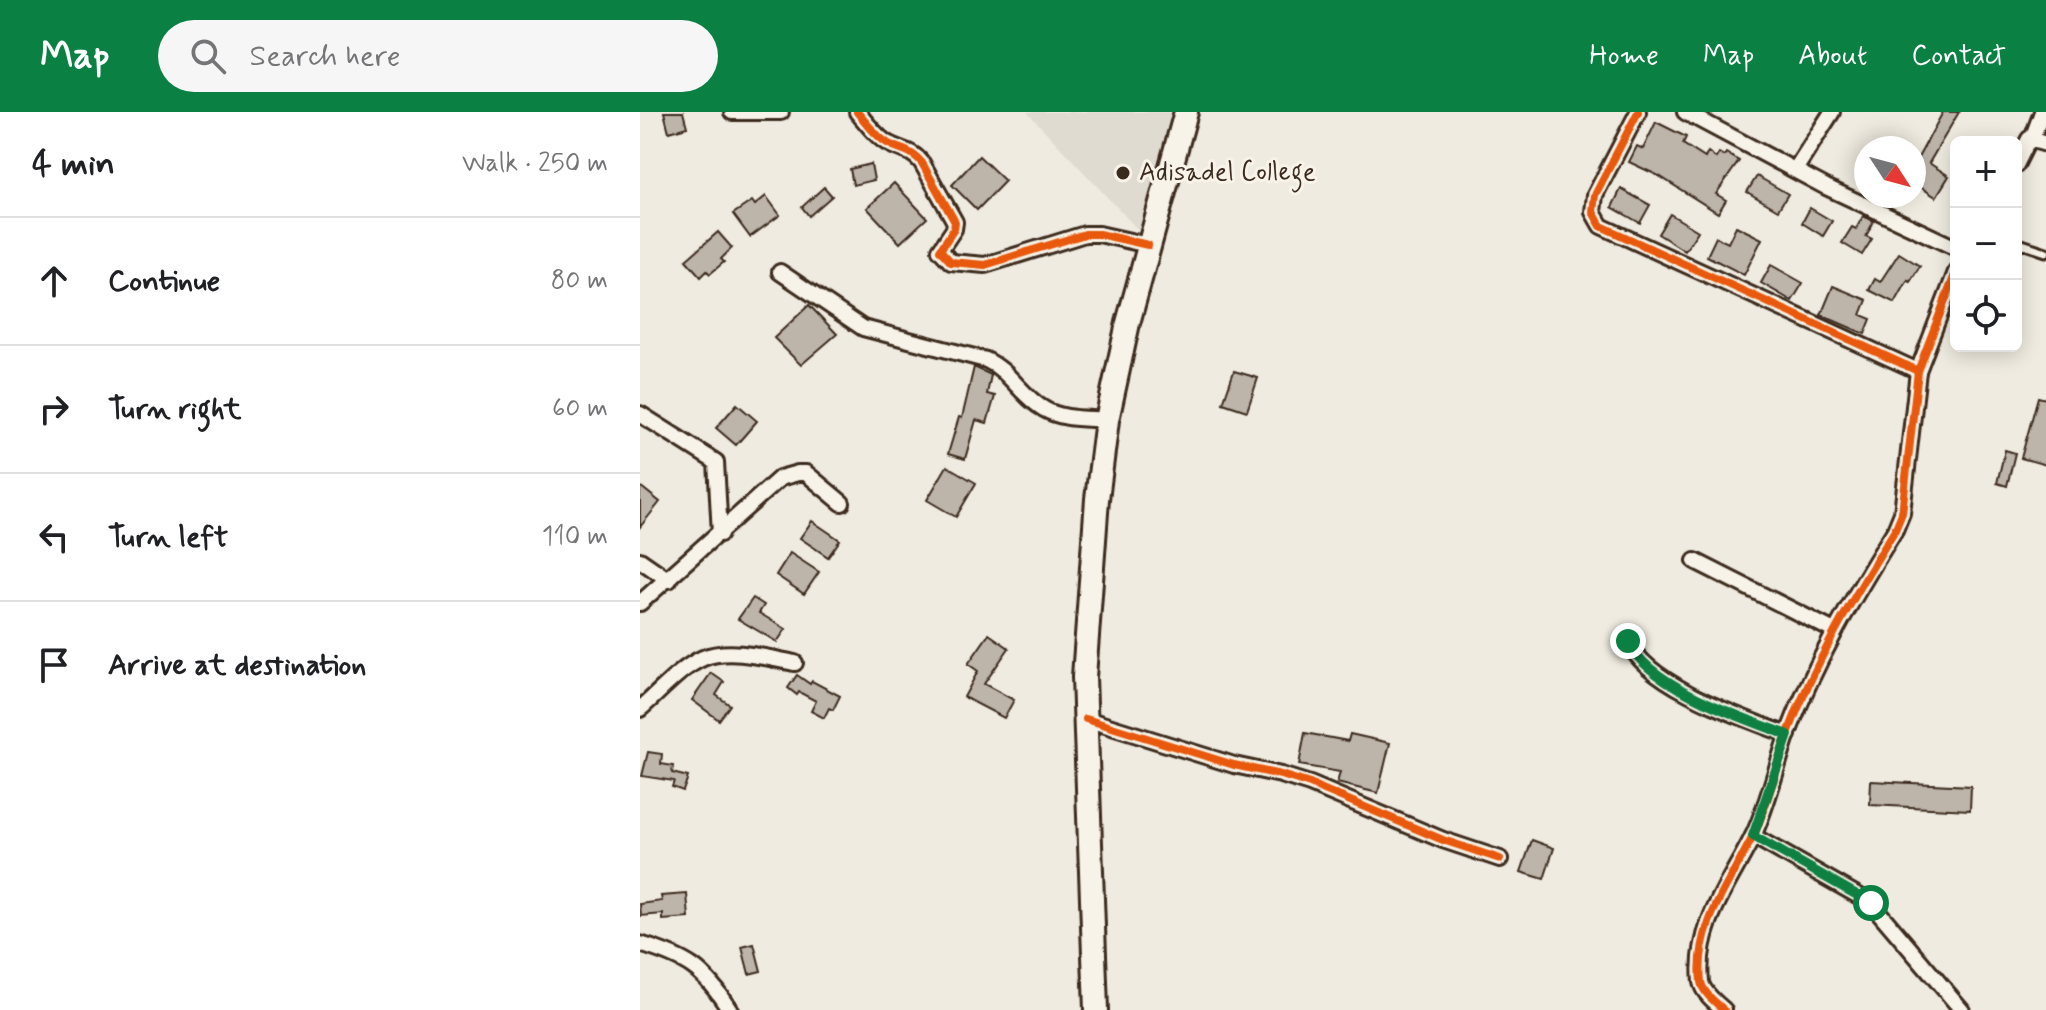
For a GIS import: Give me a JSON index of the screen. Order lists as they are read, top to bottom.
{
  "places": ["Adisadel College"],
  "north": "bottom right",
  "page": {
    "header": "Map",
    "search": "Search here",
    "nav": [
      "Home",
      "Map",
      "About",
      "Contact"
    ],
    "heading": ["4 min", "Walk · 250 m"],
    "map_buttons": ["+", "−"],
    "list": [
      ["Continue", "80 m"],
      ["Turn right", "60 m"],
      ["Turn left", "110 m"],
      "Arrive at destination"
    ]
  }
}
